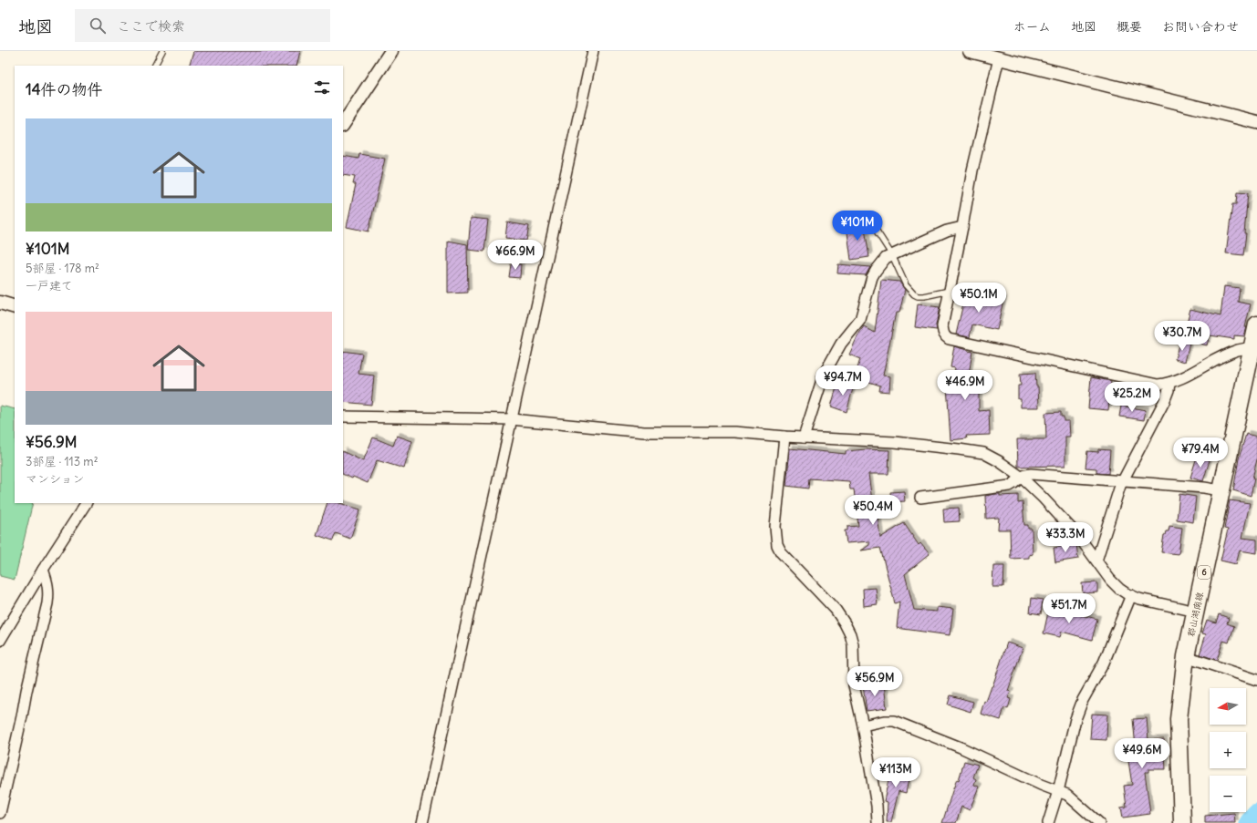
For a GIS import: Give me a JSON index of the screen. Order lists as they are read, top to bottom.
{
  "streets": {
    "main road": ["6", "郡山湖南線"]
  },
  "north": "left",
  "page": {
    "header": "地図",
    "search": "ここで検索",
    "nav": [
      "ホーム",
      "地図",
      "概要",
      "お問い合わせ"
    ],
    "heading": "14件の物件",
    "list": [
      {
        "name": "¥101M",
        "note": "5部屋 · 178 m² · 一戸建て"
      },
      {
        "name": "¥56.9M",
        "note": "3部屋 · 113 m² · マンション"
      }
    ],
    "price": [
      "¥101M",
      "¥66.9M",
      "¥50.1M",
      "¥30.7M",
      "¥94.7M",
      "¥46.9M",
      "¥25.2M",
      "¥79.4M",
      "¥50.4M",
      "¥33.3M",
      "¥51.7M",
      "¥56.9M",
      "¥49.6M",
      "¥113M"
    ],
    "map_buttons": ["+", "−"]
  }
}
